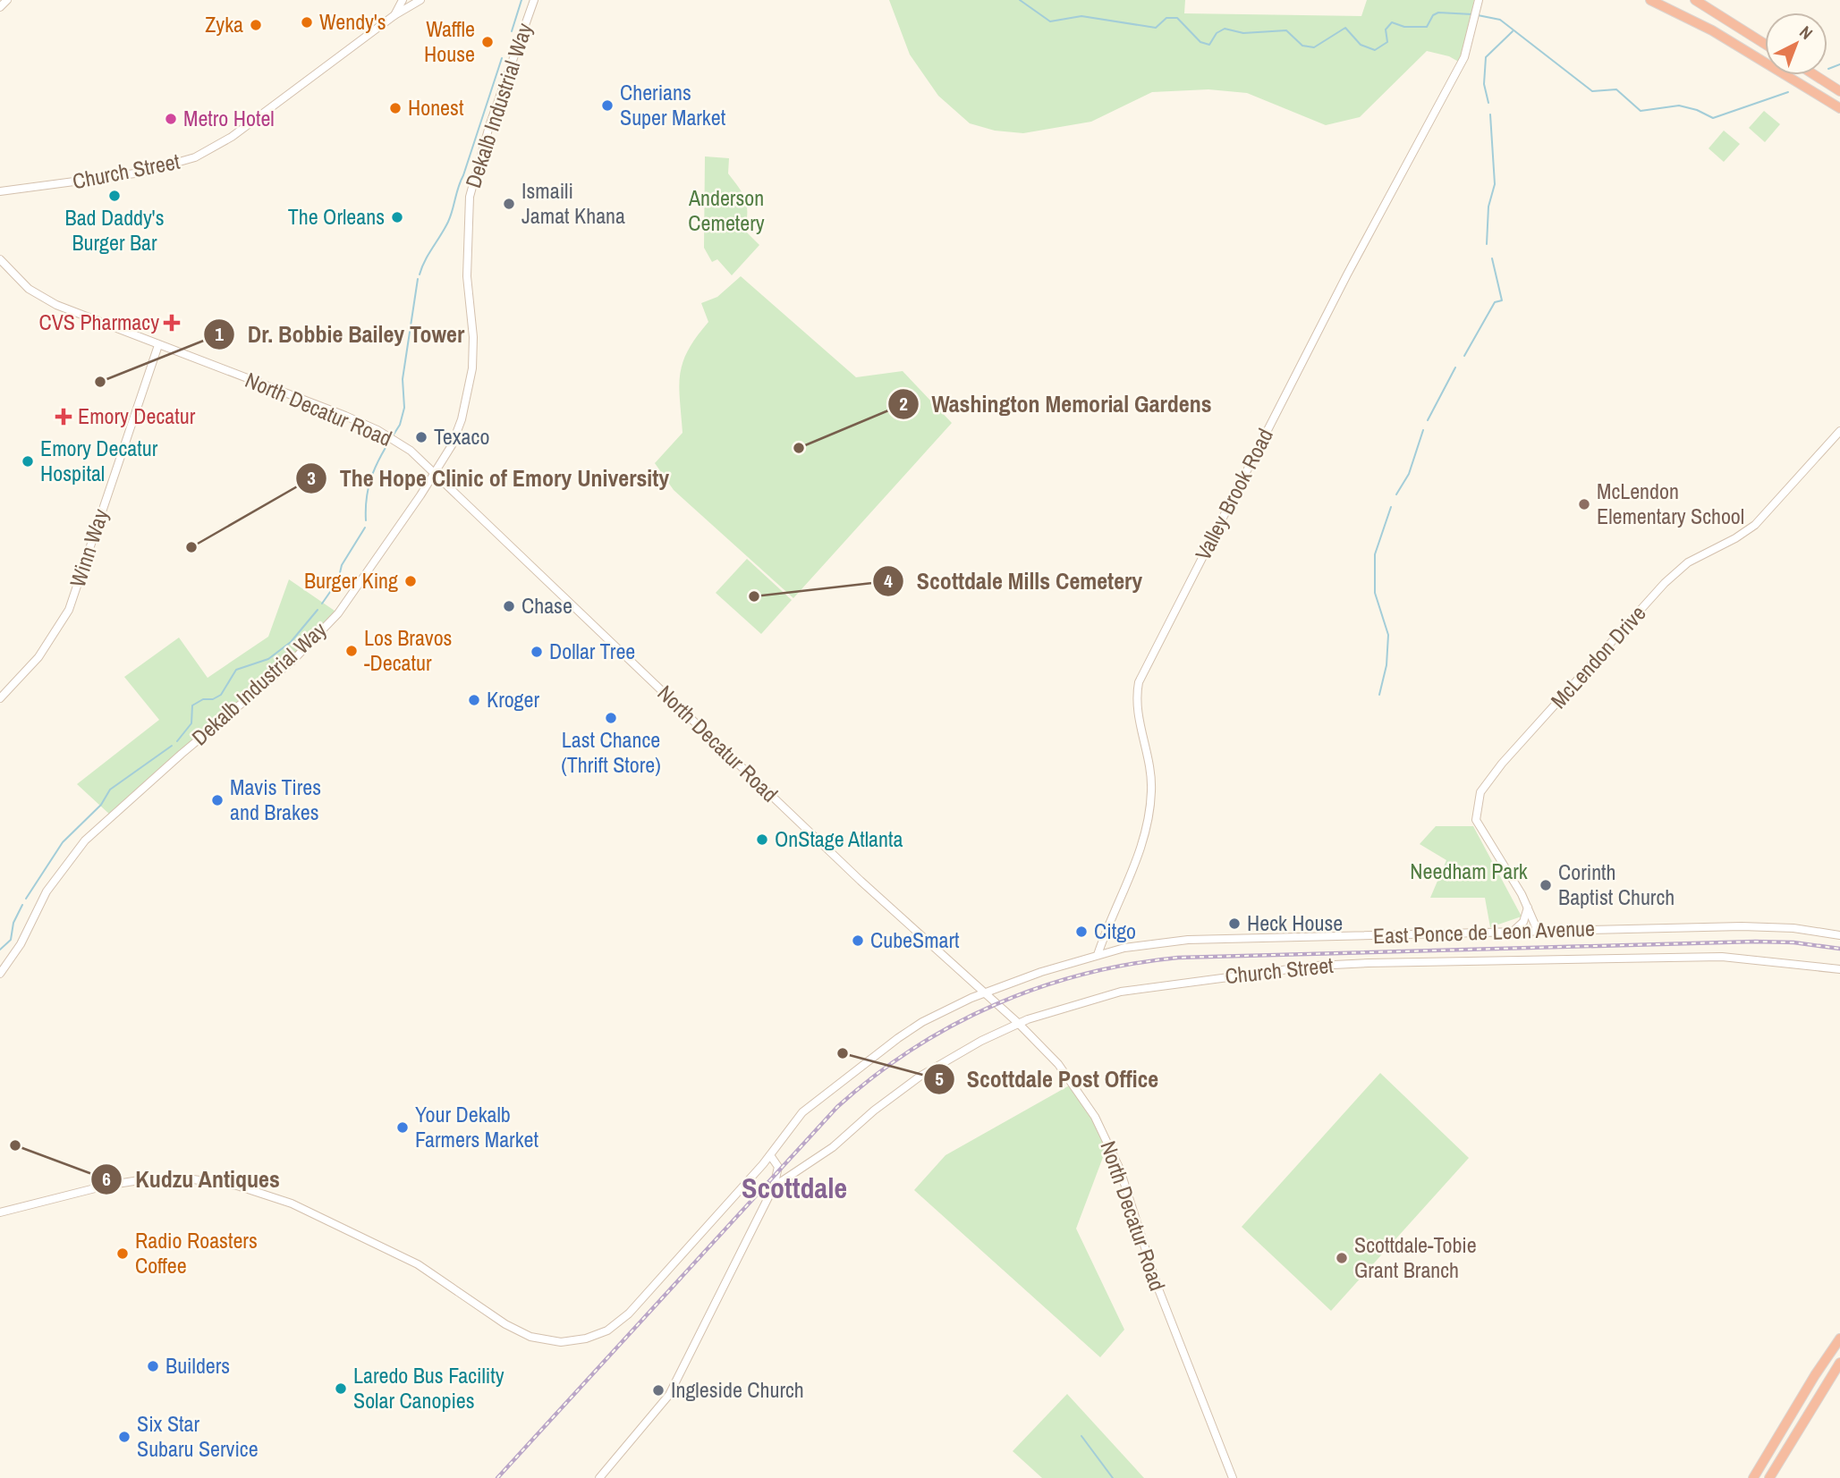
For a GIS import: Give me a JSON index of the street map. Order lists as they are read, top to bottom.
{
  "streets": {
    "main road": [
      "Dekalb Industrial Way",
      "Church Street",
      "North Decatur Road",
      "Valley Brook Road",
      "Winn Way",
      "McLendon Drive",
      "East Ponce de Leon Avenue"
    ]
  },
  "crossings": [
    ["Dekalb Industrial Way", "North Decatur Road"],
    ["Church Street", "North Decatur Road"],
    ["North Decatur Road", "Winn Way"],
    ["North Decatur Road", "East Ponce de Leon Avenue"],
    ["Valley Brook Road", "East Ponce de Leon Avenue"],
    ["McLendon Drive", "East Ponce de Leon Avenue"]
  ],
  "districts": ["Scottdale"],
  "parks": ["Anderson Cemetery", "Needham Park"],
  "places": {
    "other": [
      "Wendy's",
      "Zyka",
      "Waffle House",
      "Cherians Super Market",
      "Honest",
      "Metro Hotel",
      "Bad Daddy's Burger Bar",
      "Ismaili Jamat Khana",
      "The Orleans",
      "Dr. Bobbie Bailey Tower",
      "Texaco",
      "Washington Memorial Gardens",
      "Emory Decatur Hospital",
      "McLendon Elementary School",
      "The Hope Clinic of Emory University",
      "Burger King",
      "Scottdale Mills Cemetery",
      "Chase",
      "Los Bravos -Decatur",
      "Dollar Tree",
      "Kroger",
      "Last Chance (Thrift Store)",
      "Mavis Tires and Brakes",
      "OnStage Atlanta",
      "Corinth Baptist Church",
      "Heck House",
      "Citgo",
      "CubeSmart",
      "Scottdale Post Office",
      "Your Dekalb Farmers Market",
      "Kudzu Antiques",
      "Radio Roasters Coffee",
      "Scottdale-Tobie Grant Branch",
      "Builders",
      "Laredo Bus Facility Solar Canopies",
      "Ingleside Church",
      "Six Star Subaru Service"
    ],
    "health": ["CVS Pharmacy", "Emory Decatur"]
  },
  "north": "top right"
}
